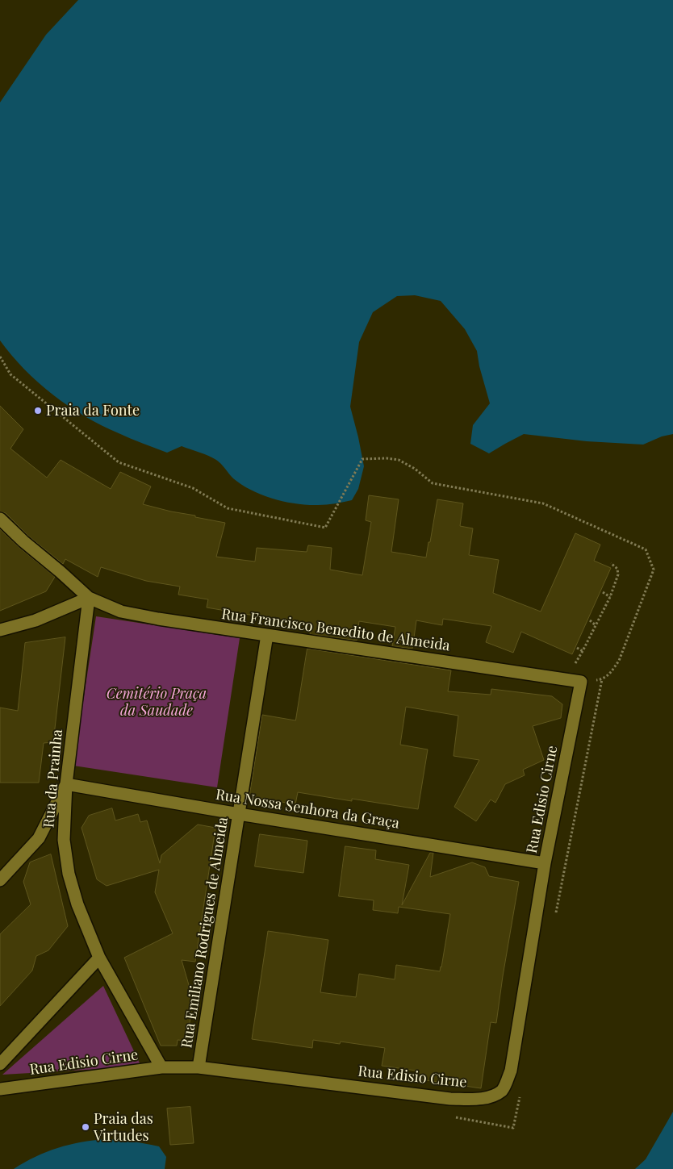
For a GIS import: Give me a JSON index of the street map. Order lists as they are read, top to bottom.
{
  "streets": {
    "street": [
      "Rua Francisco Benedito de Almeida",
      "Rua da Prainha",
      "Rua Edisio Cirne",
      "Rua Nossa Senhora da Graça",
      "Rua Emiliano Rodrigues de Almeida"
    ]
  },
  "crossings": [
    ["Rua Francisco Benedito de Almeida", "Rua da Prainha"],
    ["Rua Francisco Benedito de Almeida", "Rua Edisio Cirne"],
    ["Rua Francisco Benedito de Almeida", "Rua Emiliano Rodrigues de Almeida"],
    ["Rua da Prainha", "Rua Edisio Cirne"],
    ["Rua da Prainha", "Rua Nossa Senhora da Graça"],
    ["Rua Edisio Cirne", "Rua Nossa Senhora da Graça"],
    ["Rua Edisio Cirne", "Rua Emiliano Rodrigues de Almeida"],
    ["Rua Nossa Senhora da Graça", "Rua Emiliano Rodrigues de Almeida"]
  ],
  "parks": ["Cemitério Praça da Saudade"],
  "places": ["Praia da Fonte", "Praia das Virtudes"]
}
